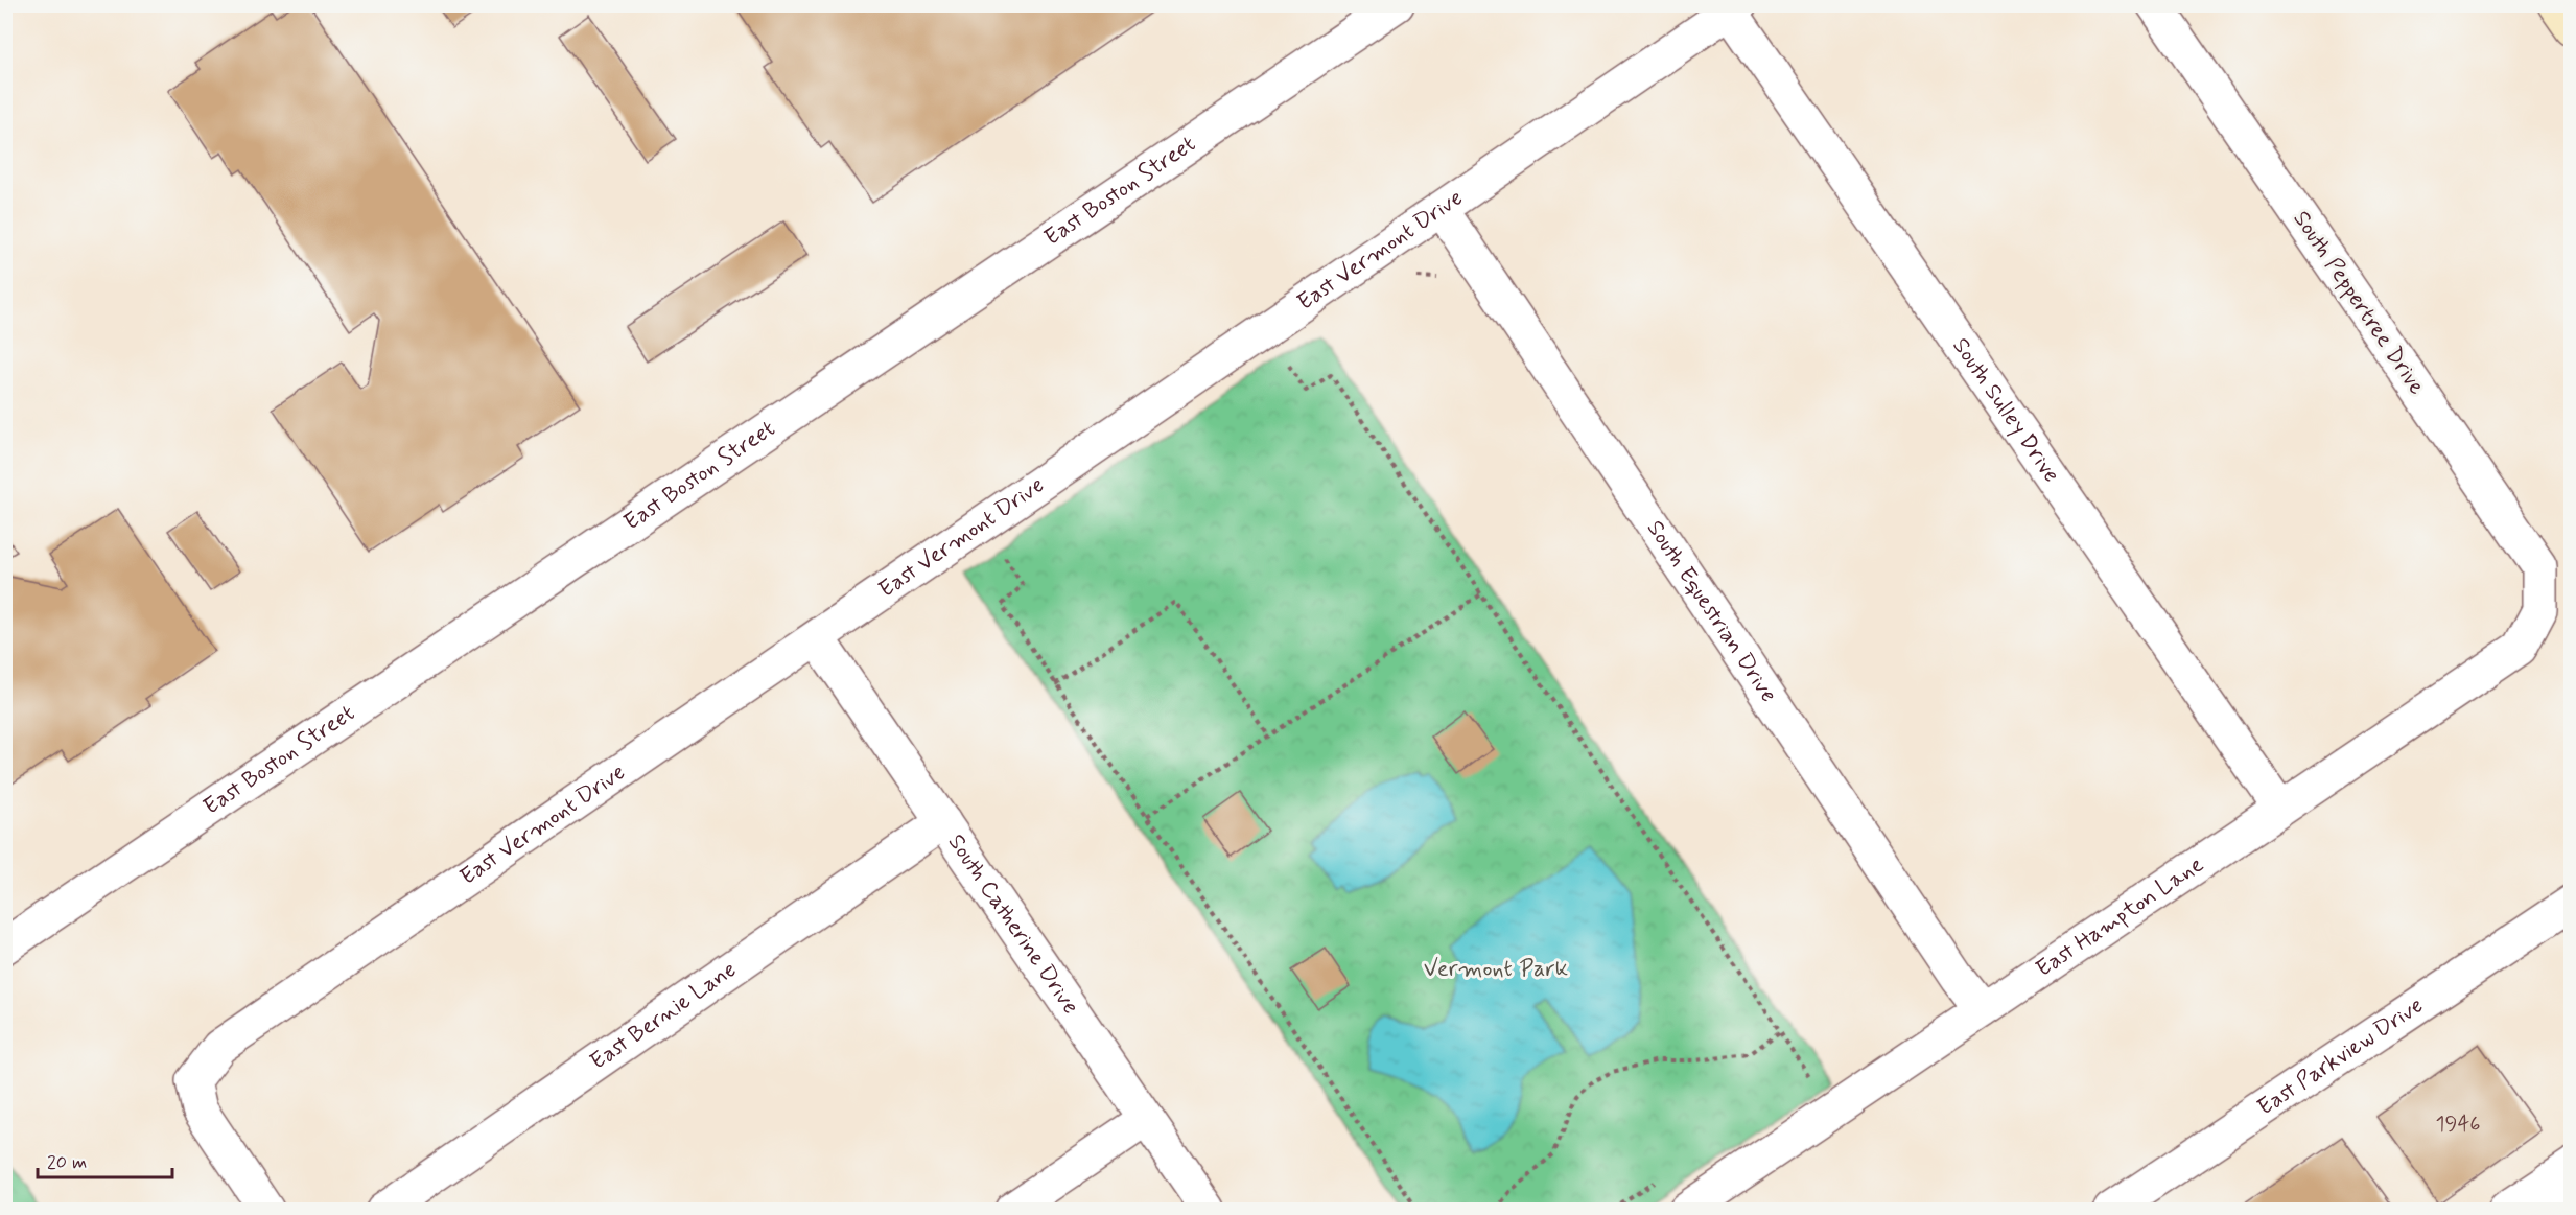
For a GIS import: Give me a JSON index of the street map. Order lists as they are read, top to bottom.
{
  "streets": {
    "street": [
      "East Boston Street",
      "East Vermont Drive",
      "South Peppertree Drive",
      "South Sulley Drive",
      "South Equestrian Drive",
      "East Hampton Lane",
      "South Catherine Drive",
      "East Bernie Lane",
      "East Parkview Drive"
    ]
  },
  "crossings": [
    ["East Vermont Drive", "South Sulley Drive"],
    ["East Vermont Drive", "South Equestrian Drive"],
    ["East Vermont Drive", "South Catherine Drive"],
    ["South Peppertree Drive", "East Hampton Lane"],
    ["South Sulley Drive", "East Hampton Lane"],
    ["South Equestrian Drive", "East Hampton Lane"],
    ["South Catherine Drive", "East Bernie Lane"]
  ],
  "parks": ["Vermont Park"],
  "house_numbers": ["1946"],
  "scale_bar": "20 m"
}
